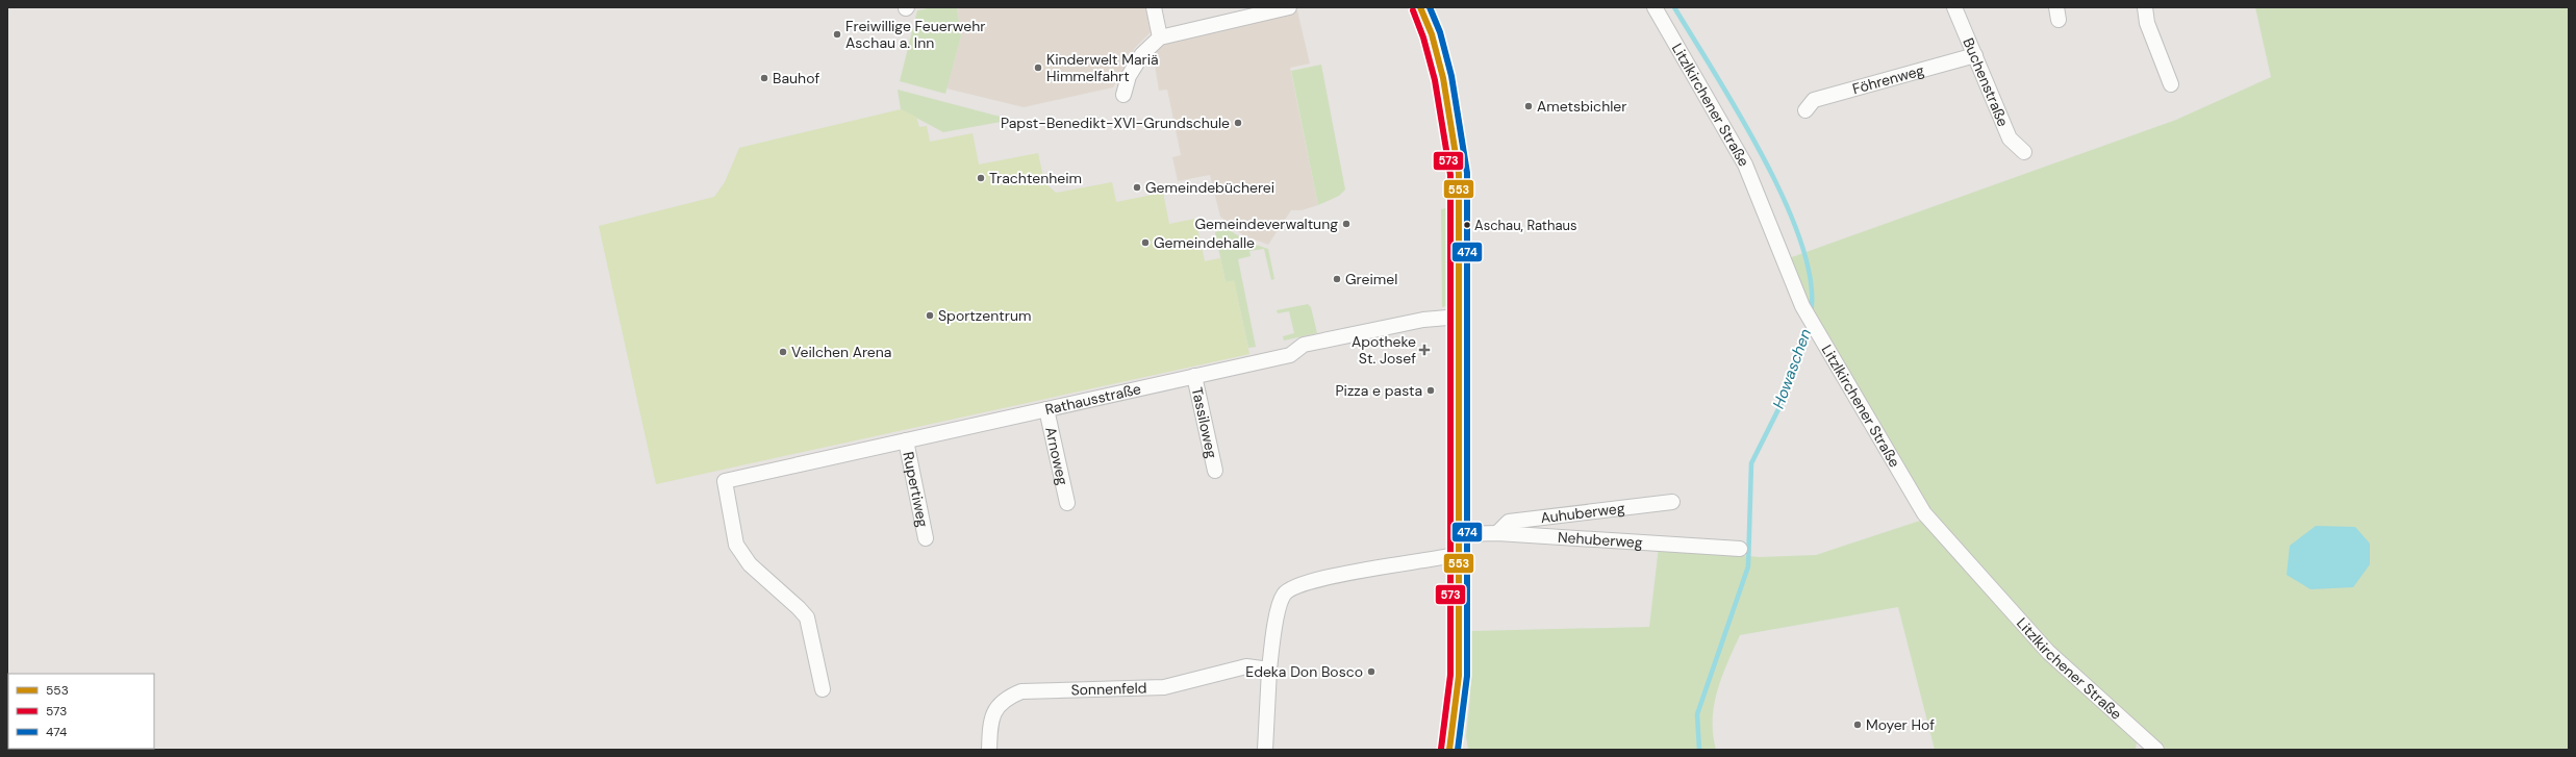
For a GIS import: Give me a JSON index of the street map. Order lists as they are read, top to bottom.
{
  "streets": {
    "street": [
      "Föhrenweg",
      "Buchenstraße",
      "Litzlkirchener Straße",
      "Rathausstraße",
      "Tassiloweg",
      "Arnoweg",
      "Rupertiweg",
      "Auhuberweg",
      "Nehuberweg",
      "Sonnenfeld"
    ]
  },
  "crossings": [
    ["Föhrenweg", "Buchenstraße"],
    ["Rathausstraße", "Tassiloweg"],
    ["Rathausstraße", "Arnoweg"],
    ["Rathausstraße", "Rupertiweg"],
    ["Auhuberweg", "Nehuberweg"]
  ],
  "water": ["Howaschen"],
  "places": {
    "other": [
      "Freiwillige Feuerwehr Aschau a. Inn",
      "Kinderwelt Mariä Himmelfahrt",
      "Bauhof",
      "Ametsbichler",
      "Papst-Benedikt-XVI-Grundschule",
      "Trachtenheim",
      "Gemeindebücherei",
      "Gemeindeverwaltung",
      "Aschau, Rathaus",
      "Gemeindehalle",
      "Greimel",
      "Sportzentrum",
      "Veilchen Arena",
      "Pizza e pasta",
      "Edeka Don Bosco",
      "Moyer Hof"
    ],
    "health": ["Apotheke St. Josef"]
  },
  "lines": ["transit line 553", "transit line 474", "transit line 573"],
  "legend": ["553", "573", "474"]
}
